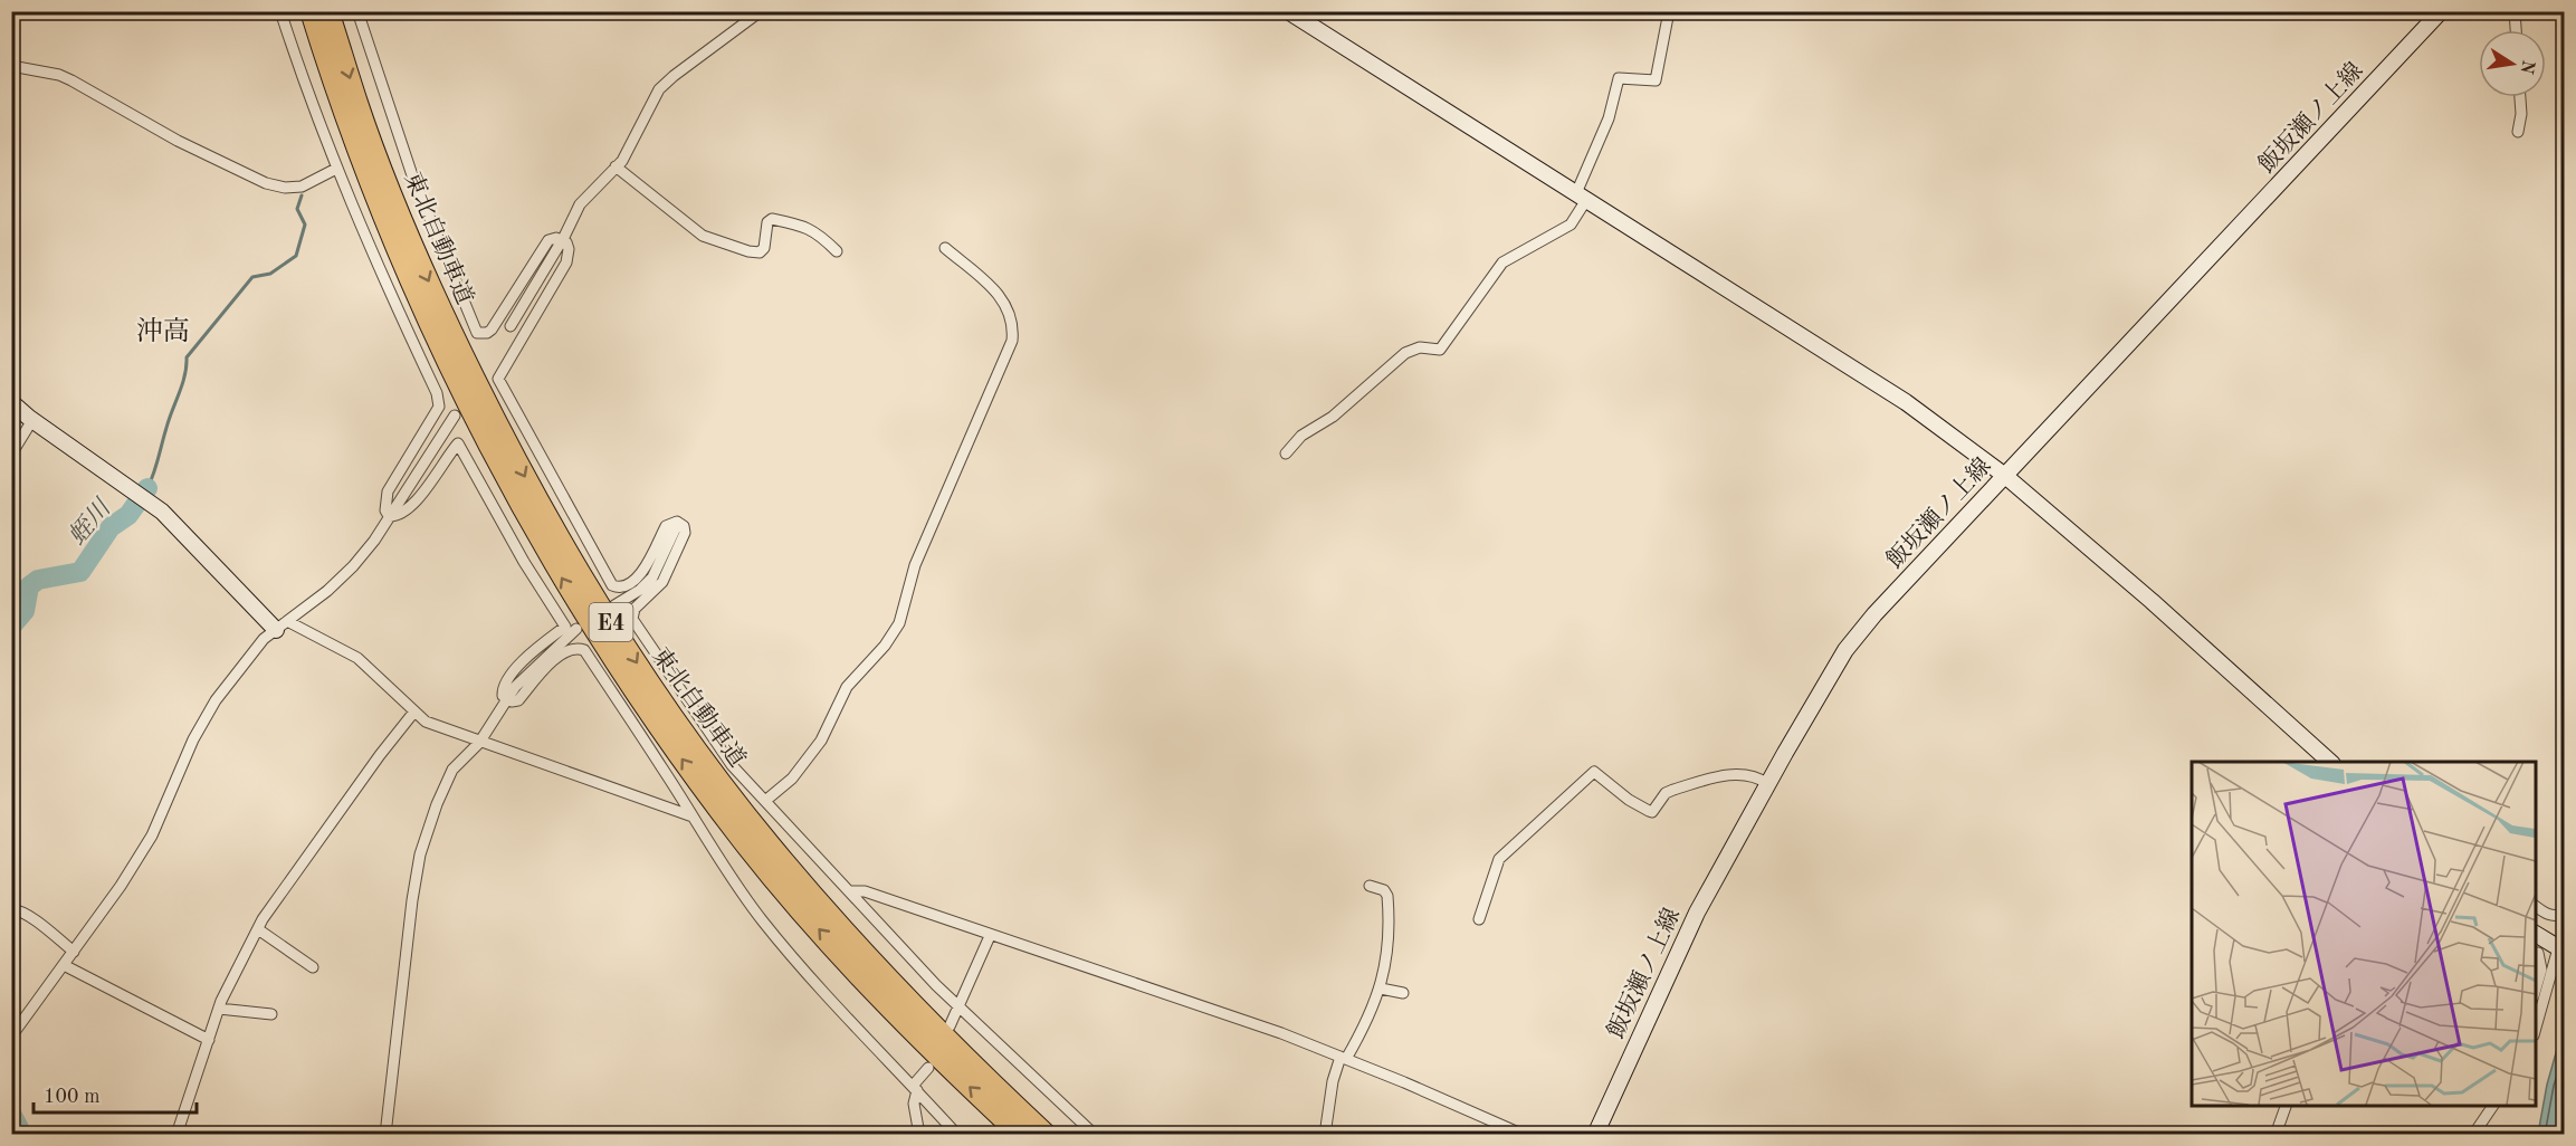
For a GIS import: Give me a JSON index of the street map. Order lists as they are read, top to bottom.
{
  "streets": {
    "highway": ["東北自動車道", "E4"],
    "street": ["飯坂瀬ノ上線"]
  },
  "districts": ["沖高"],
  "water": ["蛭川"],
  "scale_bar": "100 m",
  "north": "right"
}
